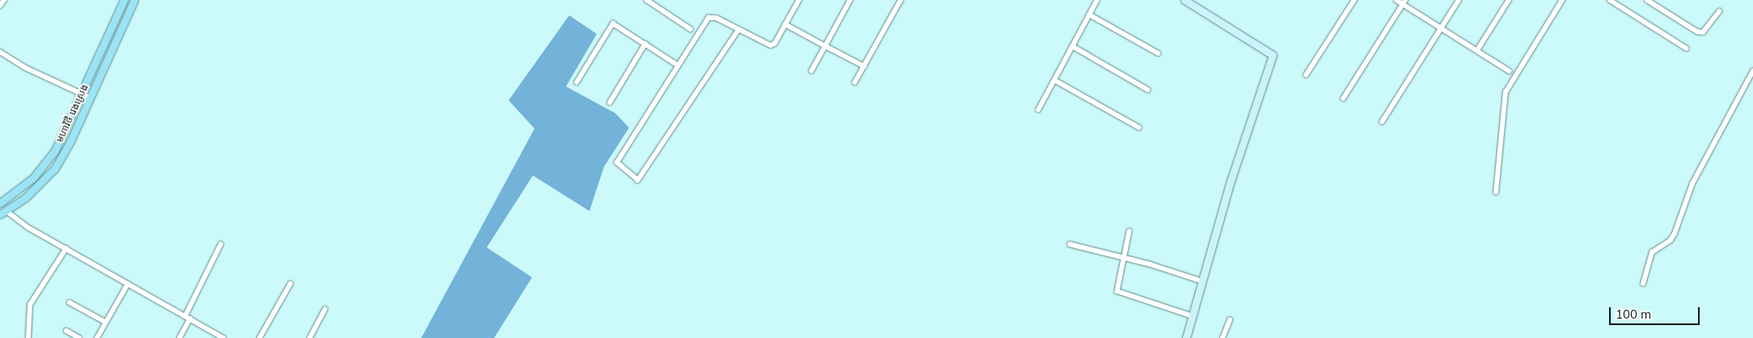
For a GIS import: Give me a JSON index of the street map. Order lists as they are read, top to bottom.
{
  "streets": {
    "main road": ["មហាវិថី វេងស្រេង"]
  },
  "scale_bar": "100 m"
}
